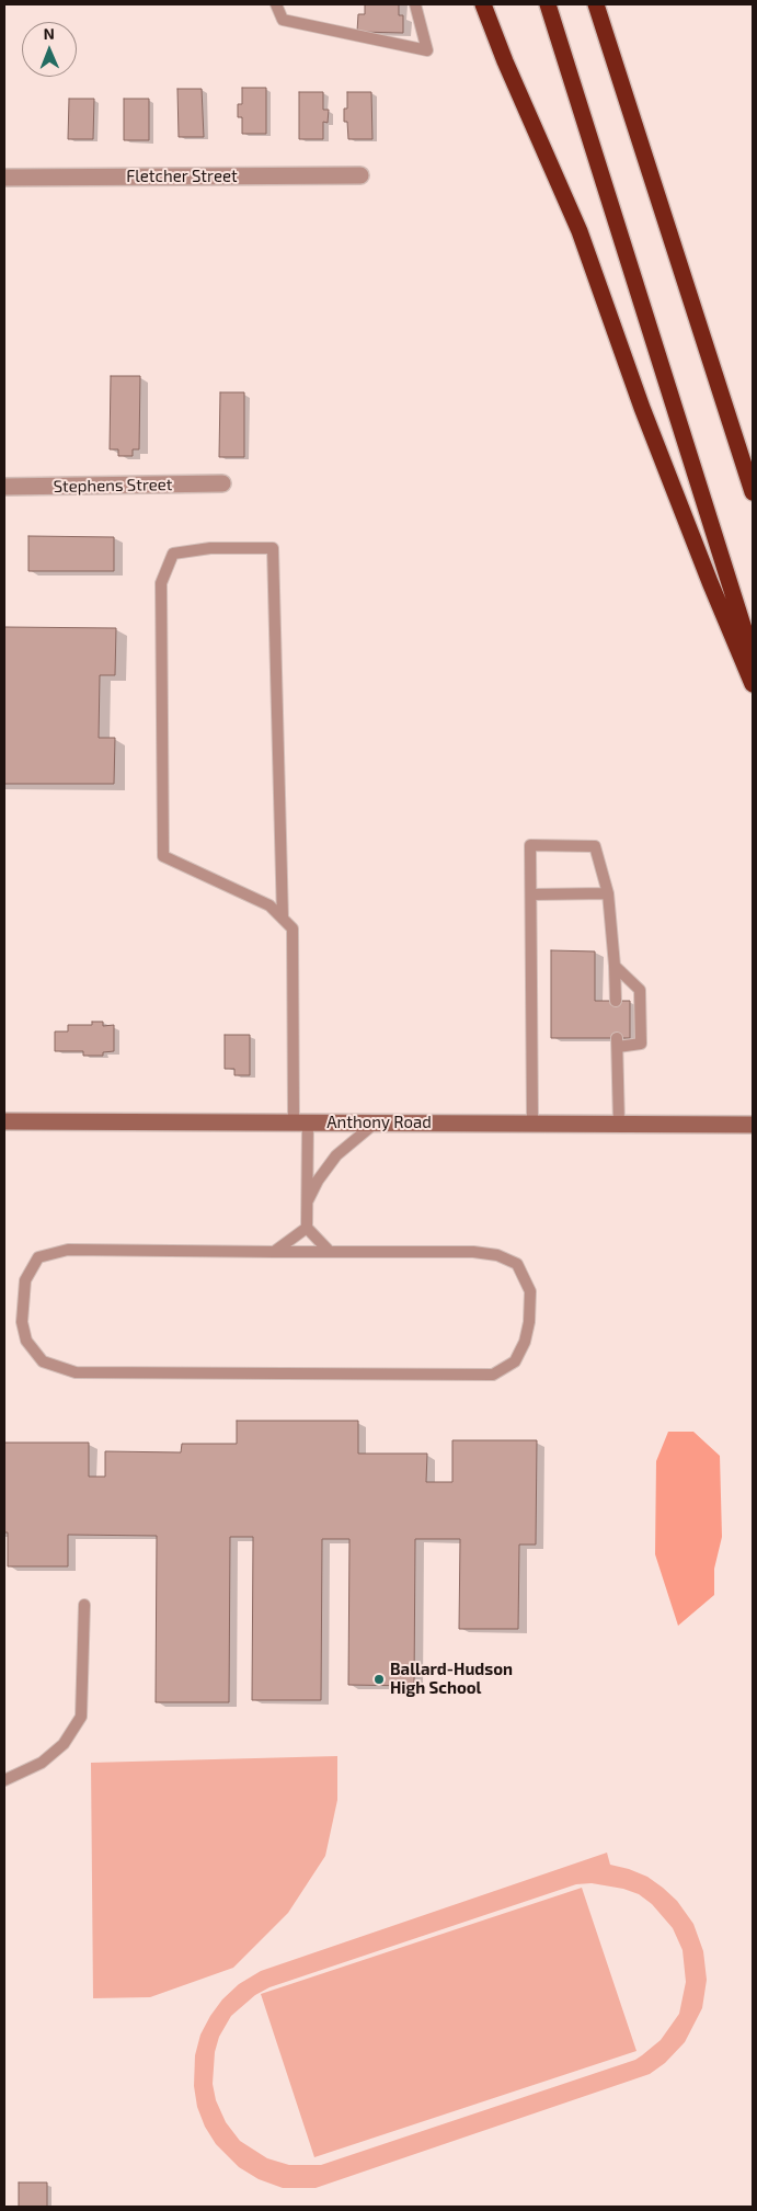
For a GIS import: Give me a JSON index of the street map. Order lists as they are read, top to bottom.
{
  "streets": {
    "street": ["Fletcher Street", "Stephens Street", "Anthony Road"]
  },
  "places": ["Ballard-Hudson High School"],
  "north": "top"
}
